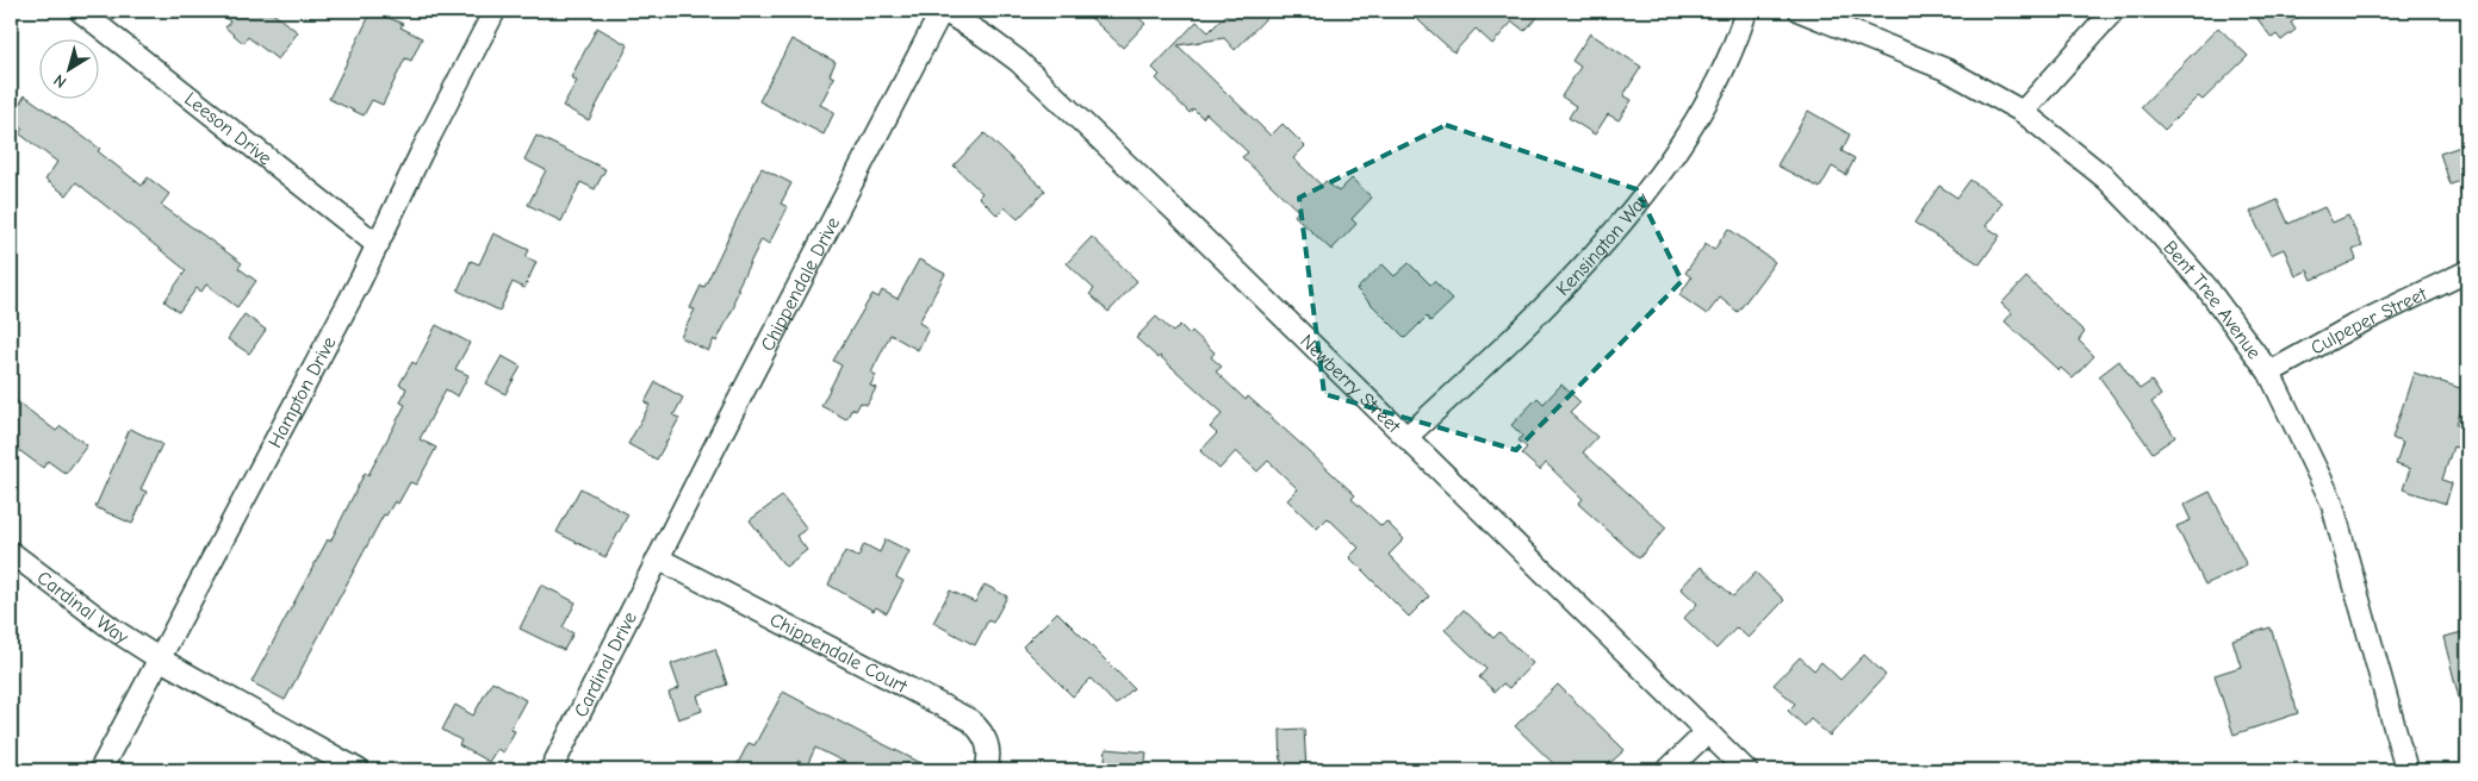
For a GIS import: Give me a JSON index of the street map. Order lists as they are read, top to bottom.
{
  "streets": {
    "street": [
      "Leeson Drive",
      "Kensington Way",
      "Chippendale Drive",
      "Bent Tree Avenue",
      "Culpeper Street",
      "Newberry Street",
      "Hampton Drive",
      "Cardinal Way",
      "Chippendale Court",
      "Cardinal Drive"
    ]
  },
  "crossings": [
    ["Leeson Drive", "Hampton Drive"],
    ["Kensington Way", "Newberry Street"],
    ["Chippendale Drive", "Newberry Street"],
    ["Chippendale Drive", "Chippendale Court"],
    ["Chippendale Drive", "Cardinal Drive"],
    ["Bent Tree Avenue", "Culpeper Street"],
    ["Hampton Drive", "Cardinal Way"],
    ["Chippendale Court", "Cardinal Drive"]
  ],
  "north": "bottom left"
}
